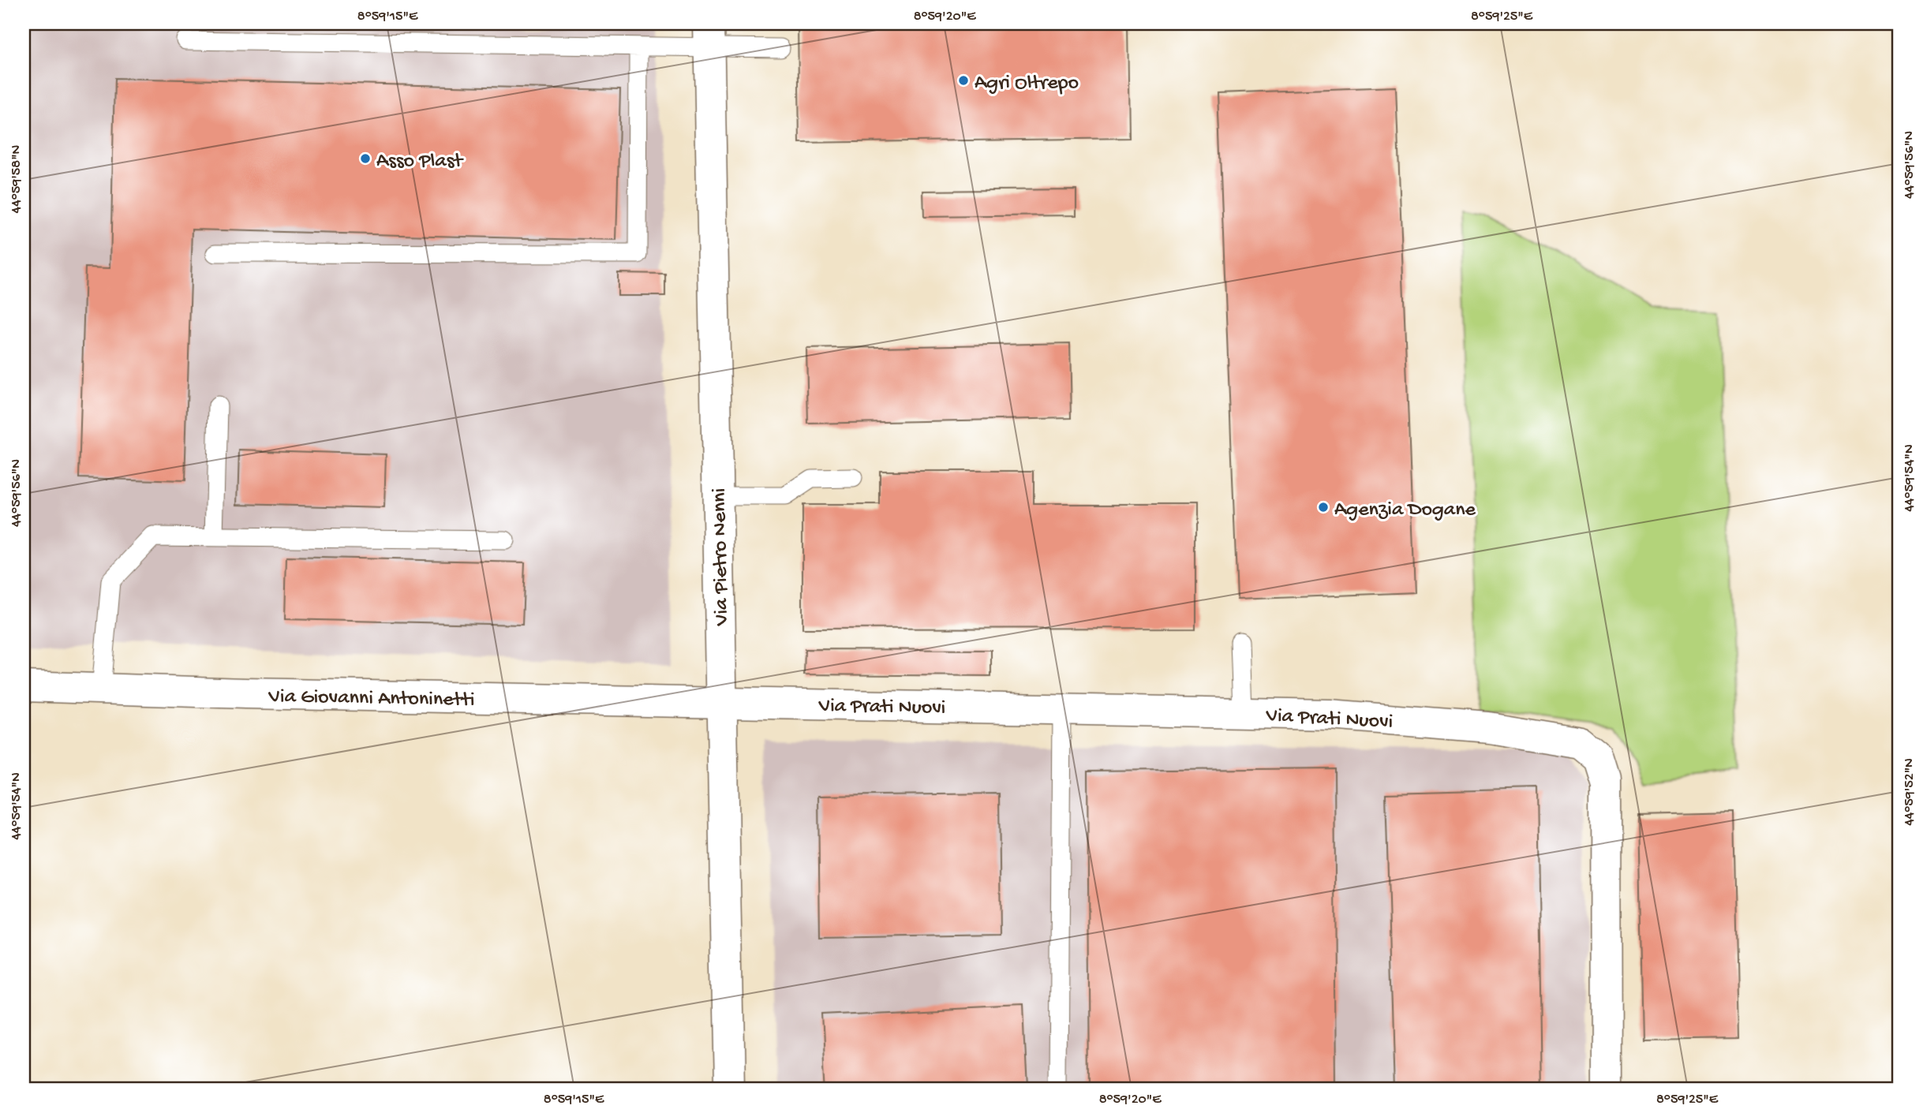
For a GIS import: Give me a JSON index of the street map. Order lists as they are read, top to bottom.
{
  "streets": {
    "street": ["Via Pietro Nenni", "Via Giovanni Antoninetti", "Via Prati Nuovi"]
  },
  "crossings": [
    ["Via Pietro Nenni", "Via Giovanni Antoninetti"],
    ["Via Pietro Nenni", "Via Prati Nuovi"],
    ["Via Giovanni Antoninetti", "Via Prati Nuovi"]
  ],
  "places": ["Agri Oltrepo", "Asso Plast", "Agenzia Dogane"],
  "coordinates": [
    "8°59'15\"E",
    "8°59'20\"E",
    "8°59'25\"E",
    "44°59'56\"N",
    "44°59'58\"N",
    "44°59'54\"N",
    "44°59'52\"N"
  ]
}
